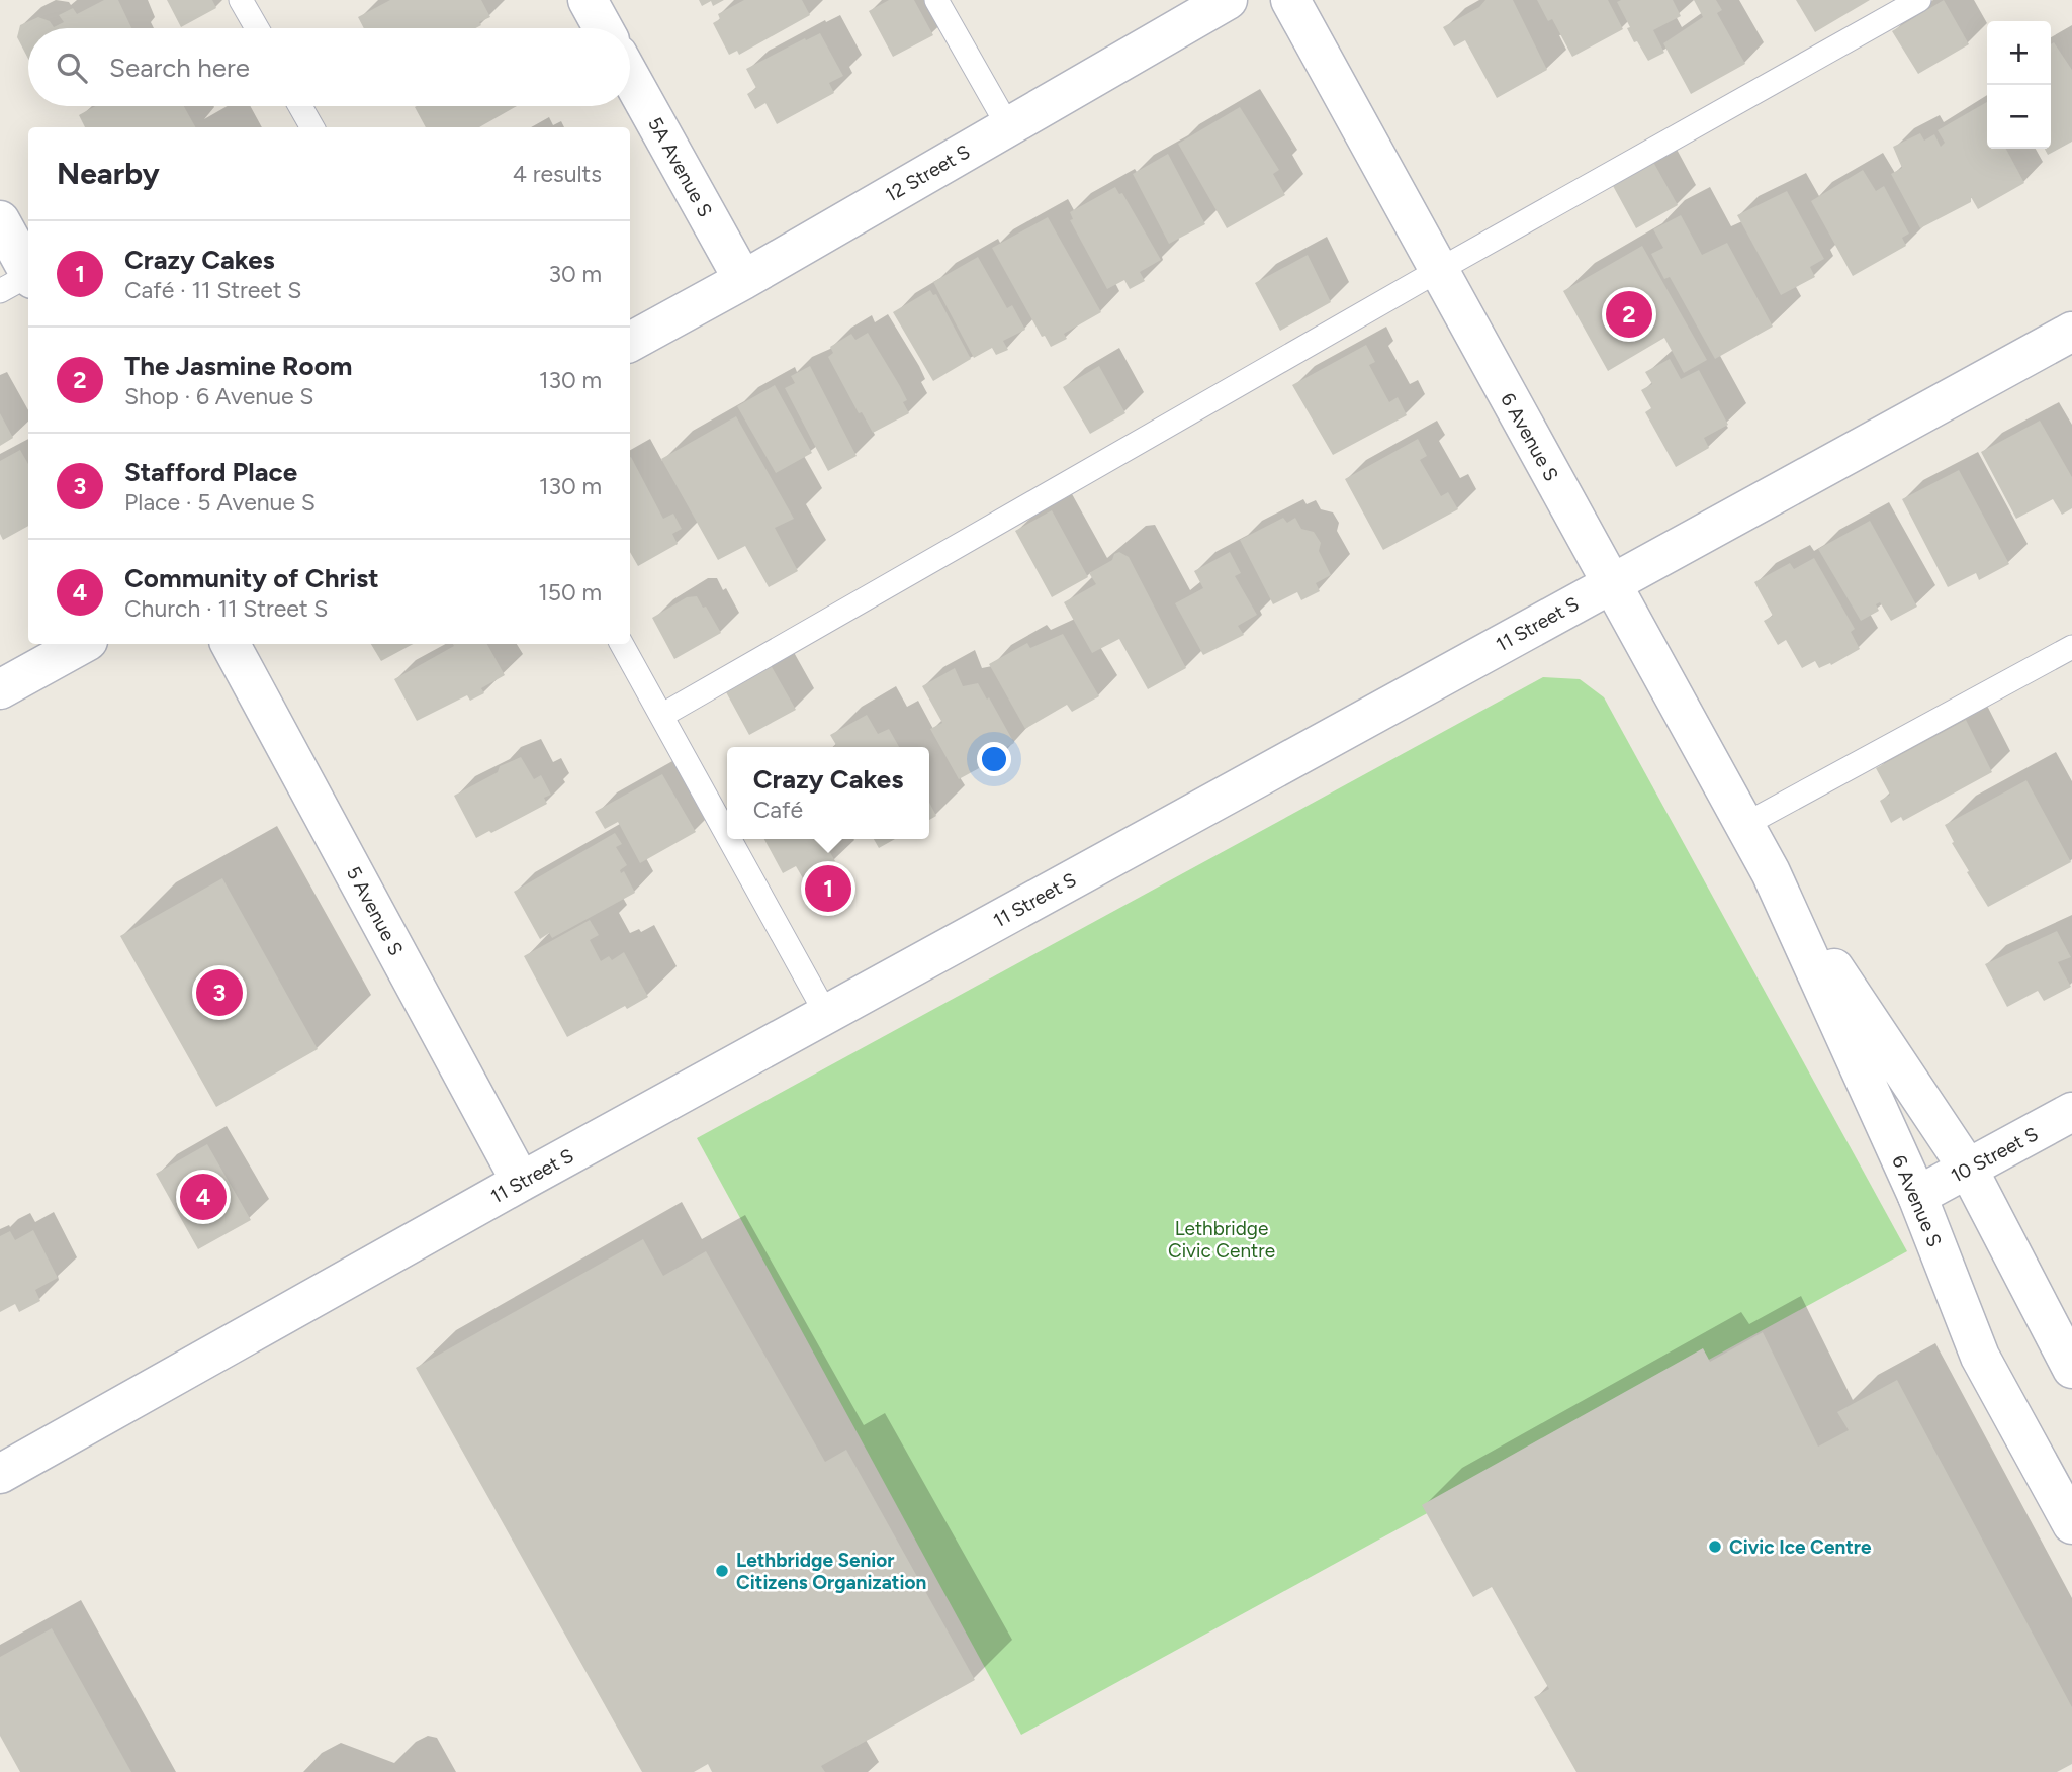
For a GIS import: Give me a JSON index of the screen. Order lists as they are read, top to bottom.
{
  "streets": {
    "street": [
      "5A Avenue S",
      "12 Street S",
      "6 Avenue S",
      "11 Street S",
      "5 Avenue S",
      "10 Street S"
    ]
  },
  "crossings": [
    ["5A Avenue S", "12 Street S"],
    ["6 Avenue S", "11 Street S"],
    ["6 Avenue S", "10 Street S"],
    ["11 Street S", "5 Avenue S"]
  ],
  "parks": ["Lethbridge Civic Centre"],
  "places": ["Civic Ice Centre", "Lethbridge Senior Citizens Organization"],
  "page": {
    "map_buttons": ["+", "−"],
    "search": "Search here",
    "heading": ["Nearby", "4 results"],
    "list": [
      {
        "mark": "1",
        "name": "Crazy Cakes",
        "note": "Café · 11 Street S",
        "value": "30 m"
      },
      {
        "mark": "2",
        "name": "The Jasmine Room",
        "note": "Shop · 6 Avenue S",
        "value": "130 m"
      },
      {
        "mark": "3",
        "name": "Stafford Place",
        "note": "Place · 5 Avenue S",
        "value": "130 m"
      },
      {
        "mark": "4",
        "name": "Community of Christ",
        "note": "Church · 11 Street S",
        "value": "150 m"
      }
    ],
    "pins": [
      "2",
      "1",
      "3",
      "4"
    ],
    "popup": ["Crazy Cakes", "Café"]
  }
}
